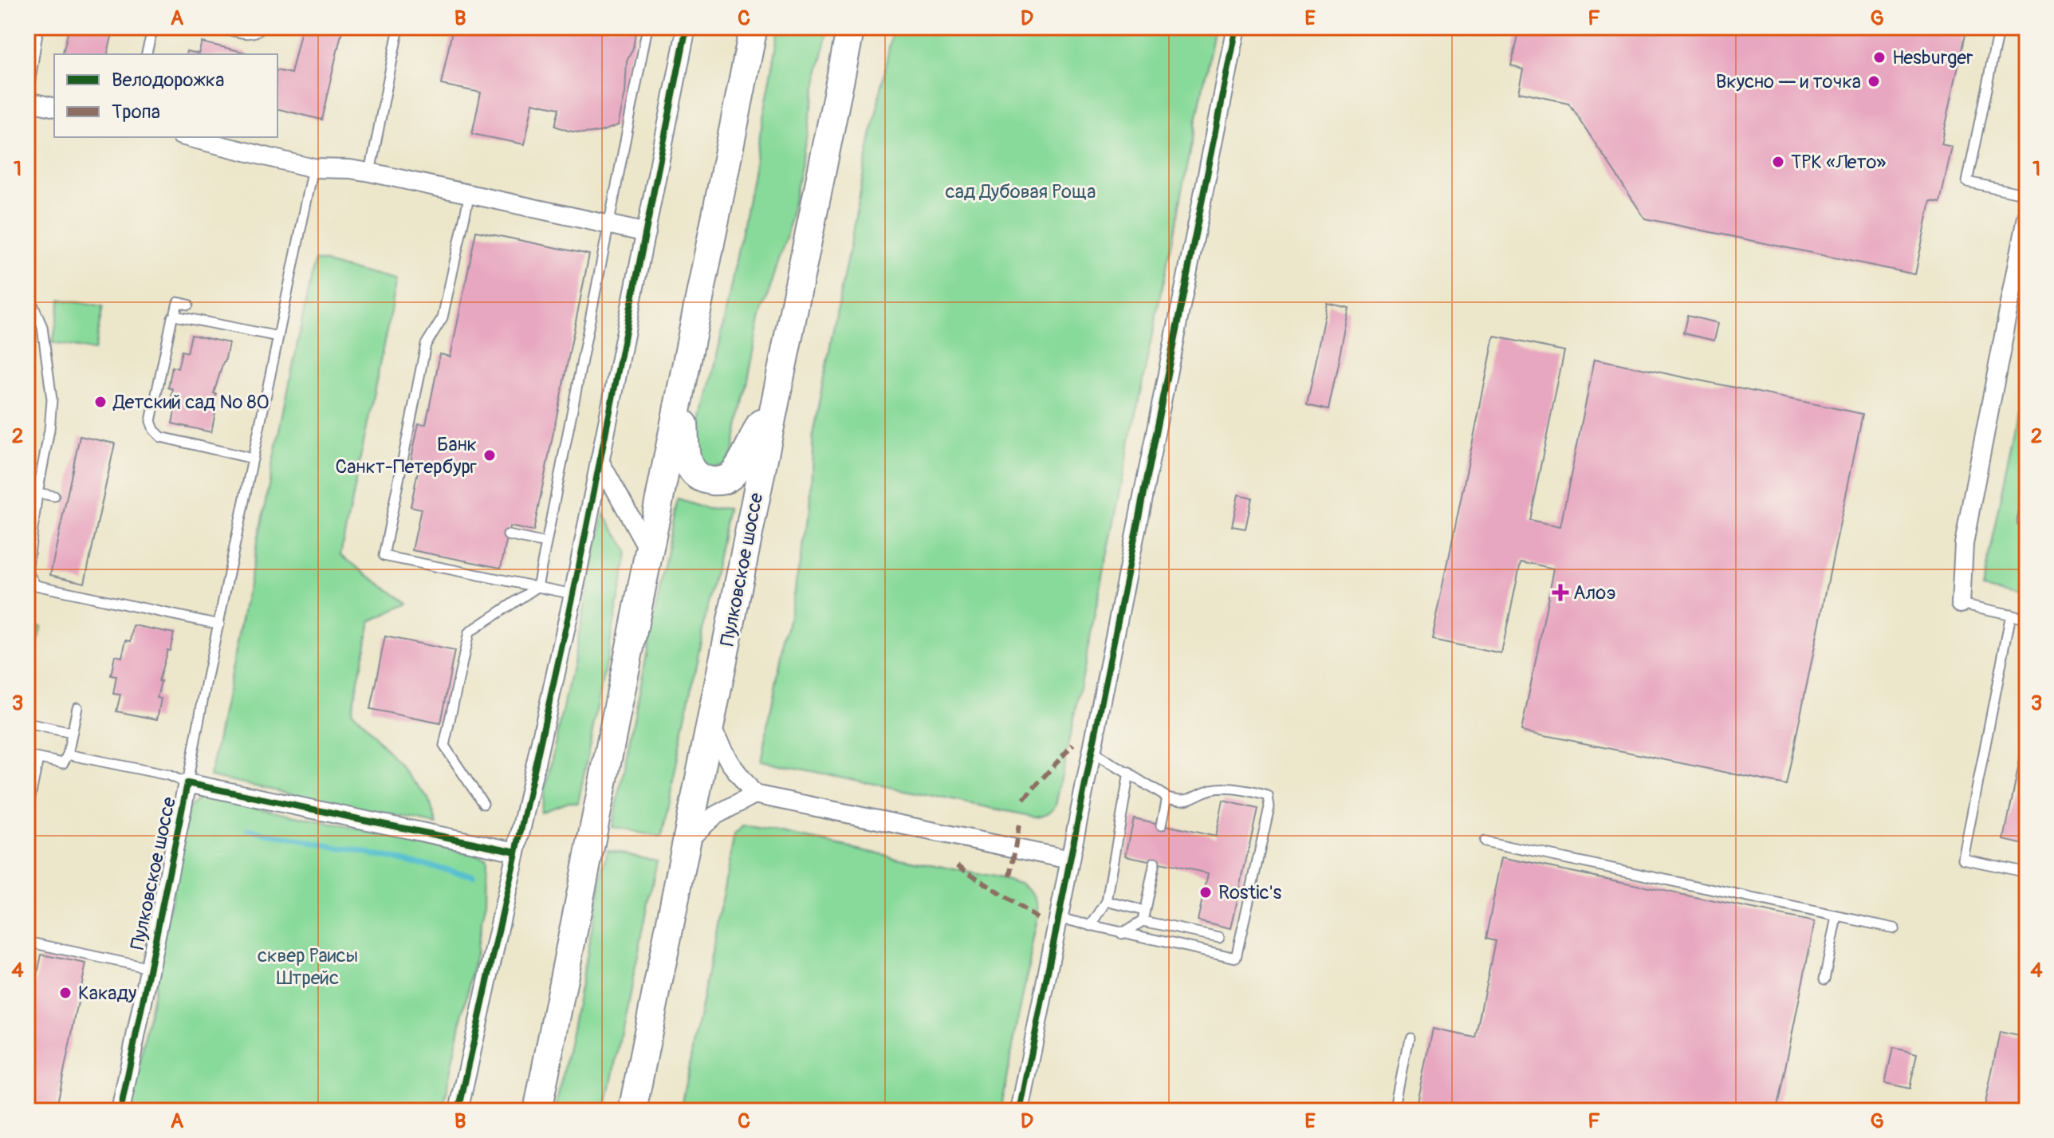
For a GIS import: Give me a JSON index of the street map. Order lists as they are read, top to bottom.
{
  "streets": {
    "main road": ["Пулковское шоссе"]
  },
  "parks": ["сад Дубовая Роща", "сквер Раисы Штрейс"],
  "places": {
    "other": [
      "Hesburger",
      "Вкусно — и точка",
      "ТРК «Лето»",
      "Детский сад № 80",
      "Банк Санкт-Петербург",
      "Rostic's",
      "Какаду"
    ],
    "health": ["Алоэ"]
  },
  "legend": ["Велодорожка", "Тропа"],
  "grid": {
    "columns": [
      "A",
      "B",
      "C",
      "D",
      "E",
      "F",
      "G"
    ],
    "rows": [
      "1",
      "2",
      "3",
      "4"
    ]
  }
}
